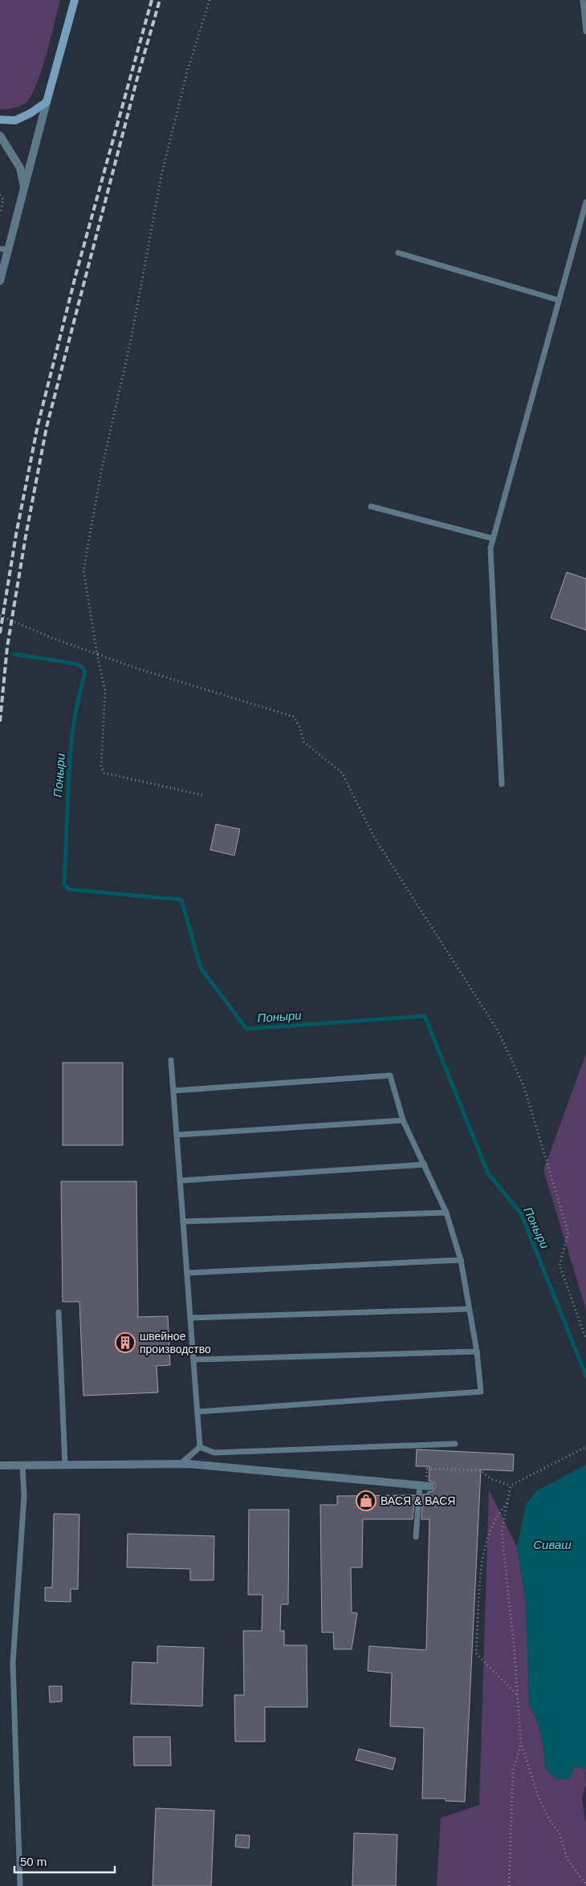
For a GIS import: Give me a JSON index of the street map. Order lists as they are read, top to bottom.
{
  "water": ["Поныри", "Сиваш"],
  "places": {
    "building": ["швейное производство"],
    "shop": ["ВАСЯ & ВАСЯ"]
  },
  "scale_bar": "50 m"
}
